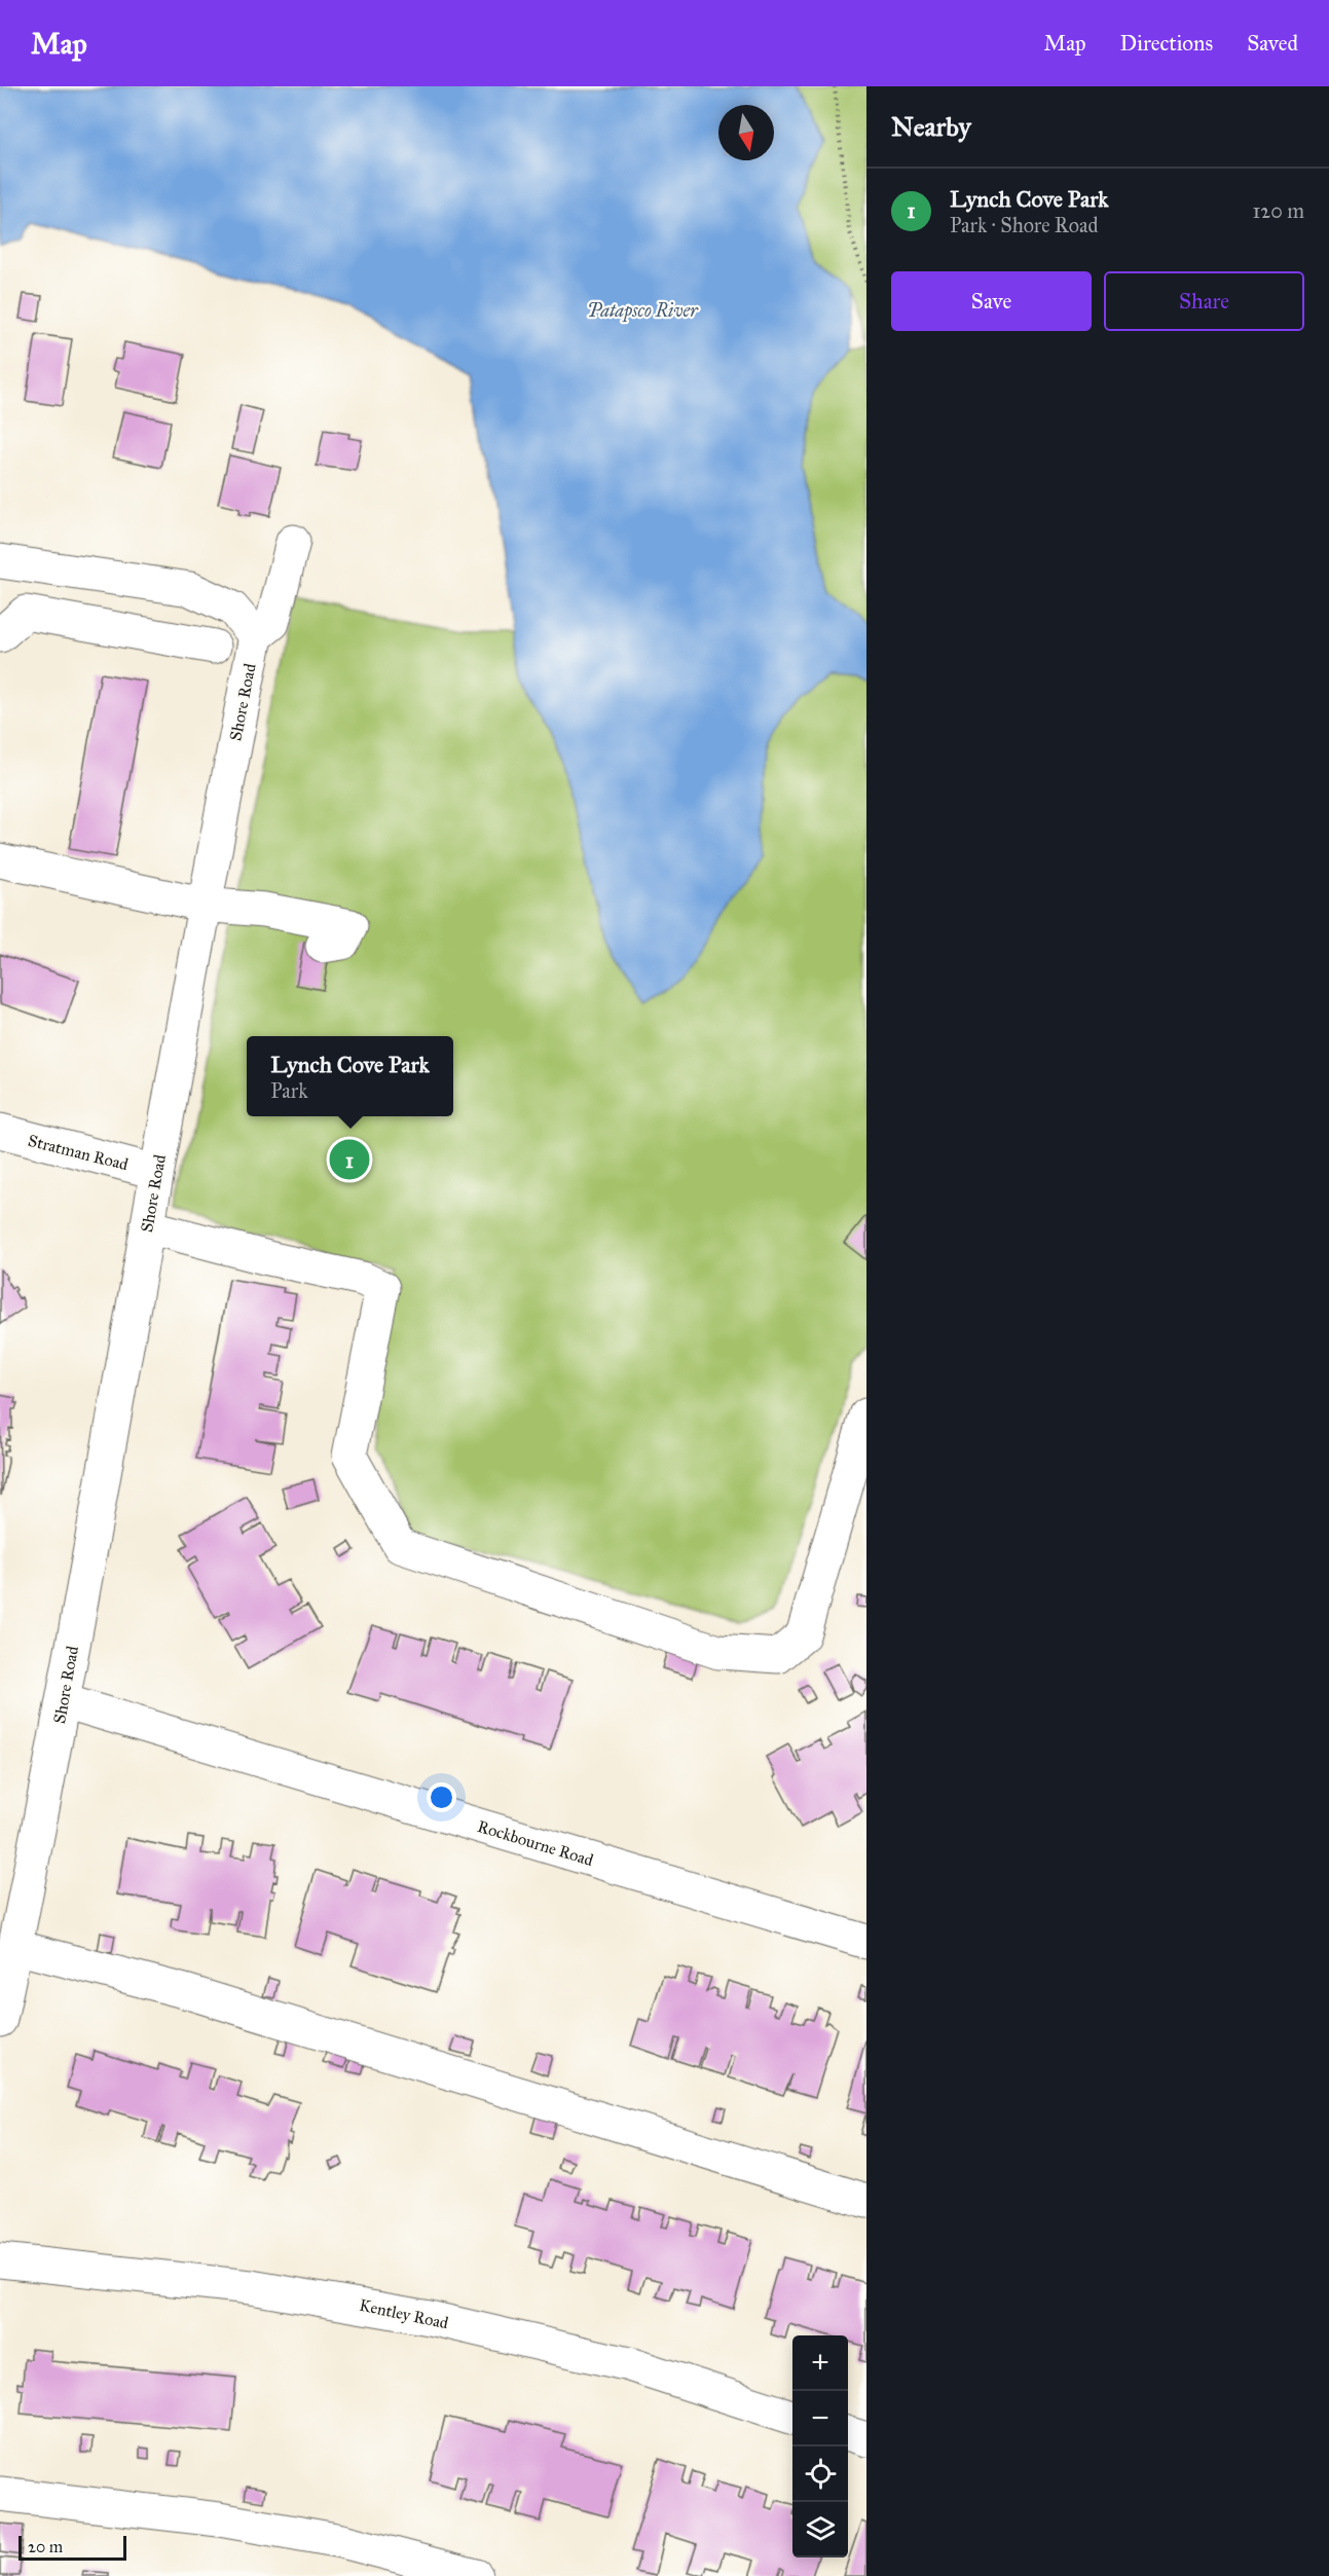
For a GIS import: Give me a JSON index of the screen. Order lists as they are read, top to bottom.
{
  "streets": {
    "street": [
      "Shore Road",
      "Stratman Road",
      "Rockbourne Road",
      "Kentley Road"
    ]
  },
  "crossings": [
    ["Shore Road", "Stratman Road"],
    ["Shore Road", "Rockbourne Road"]
  ],
  "water": ["Patapsco River"],
  "scale_bar": "20 m",
  "north": "bottom",
  "page": {
    "header": "Map",
    "nav": ["Map", "Directions", "Saved"],
    "heading": "Nearby",
    "list": [
      {
        "mark": "1",
        "name": "Lynch Cove Park",
        "note": "Park · Shore Road",
        "value": "120 m"
      }
    ],
    "buttons": ["Save", "Share"],
    "popup": ["Lynch Cove Park", "Park"],
    "pins": "1",
    "map_buttons": ["+", "−"],
    "scale": "20 m"
  }
}
